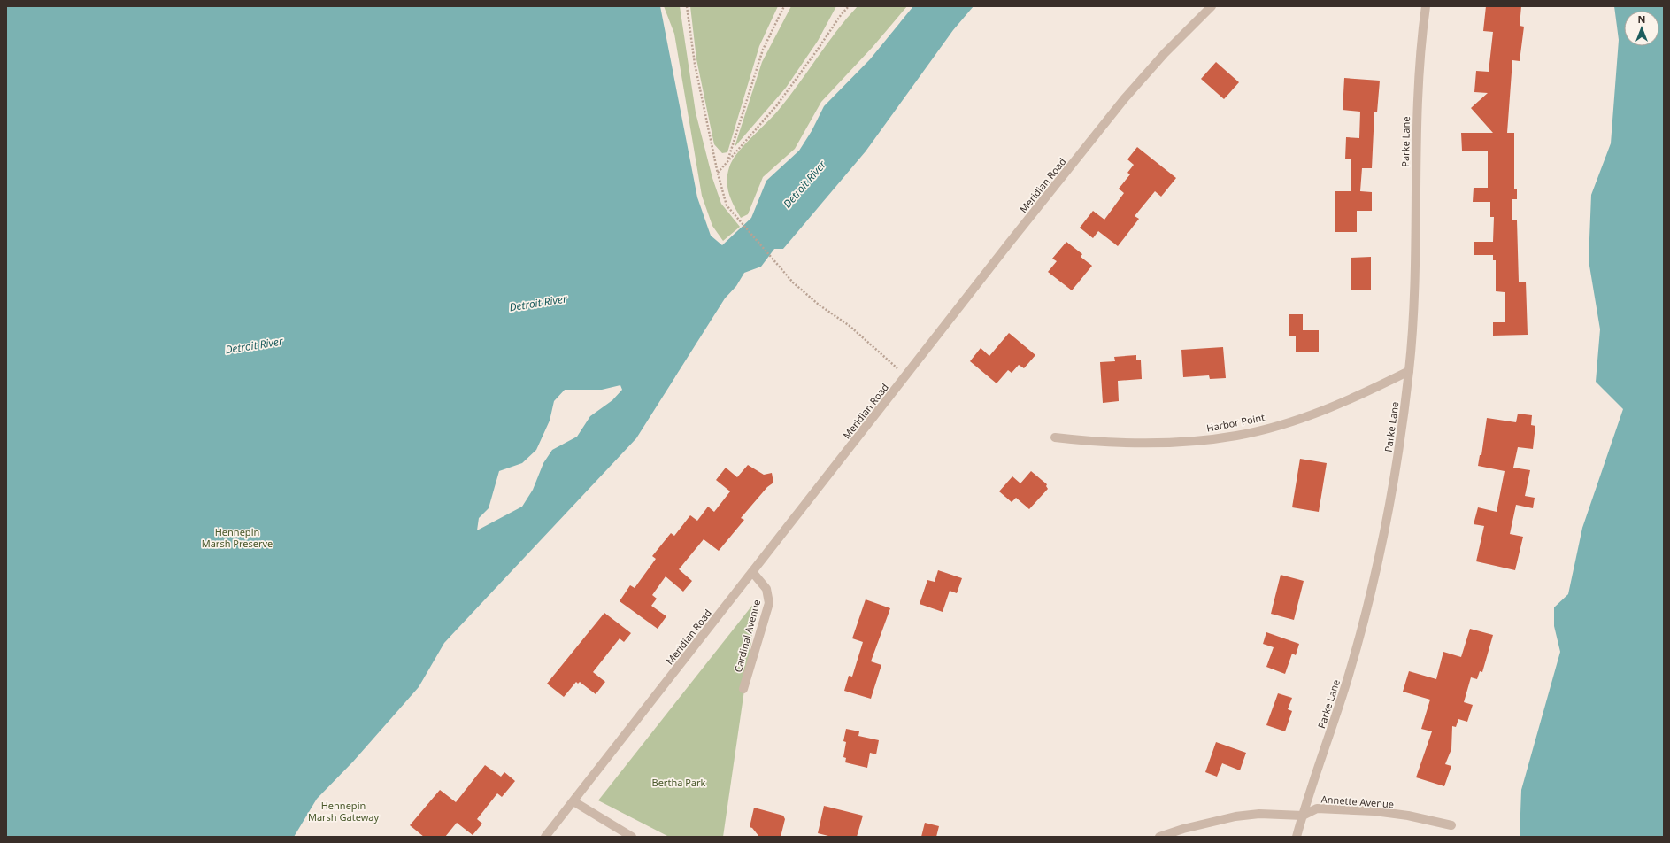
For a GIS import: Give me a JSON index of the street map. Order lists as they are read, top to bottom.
{
  "streets": {
    "street": [
      "Parke Lane",
      "Meridian Road",
      "Harbor Point",
      "Cardinal Avenue",
      "Annette Avenue"
    ]
  },
  "crossings": [
    ["Parke Lane", "Harbor Point"],
    ["Parke Lane", "Annette Avenue"],
    ["Meridian Road", "Cardinal Avenue"]
  ],
  "water": ["Detroit River"],
  "parks": ["Hennepin Marsh Preserve", "Bertha Park", "Hennepin Marsh Gateway"],
  "north": "top"
}
